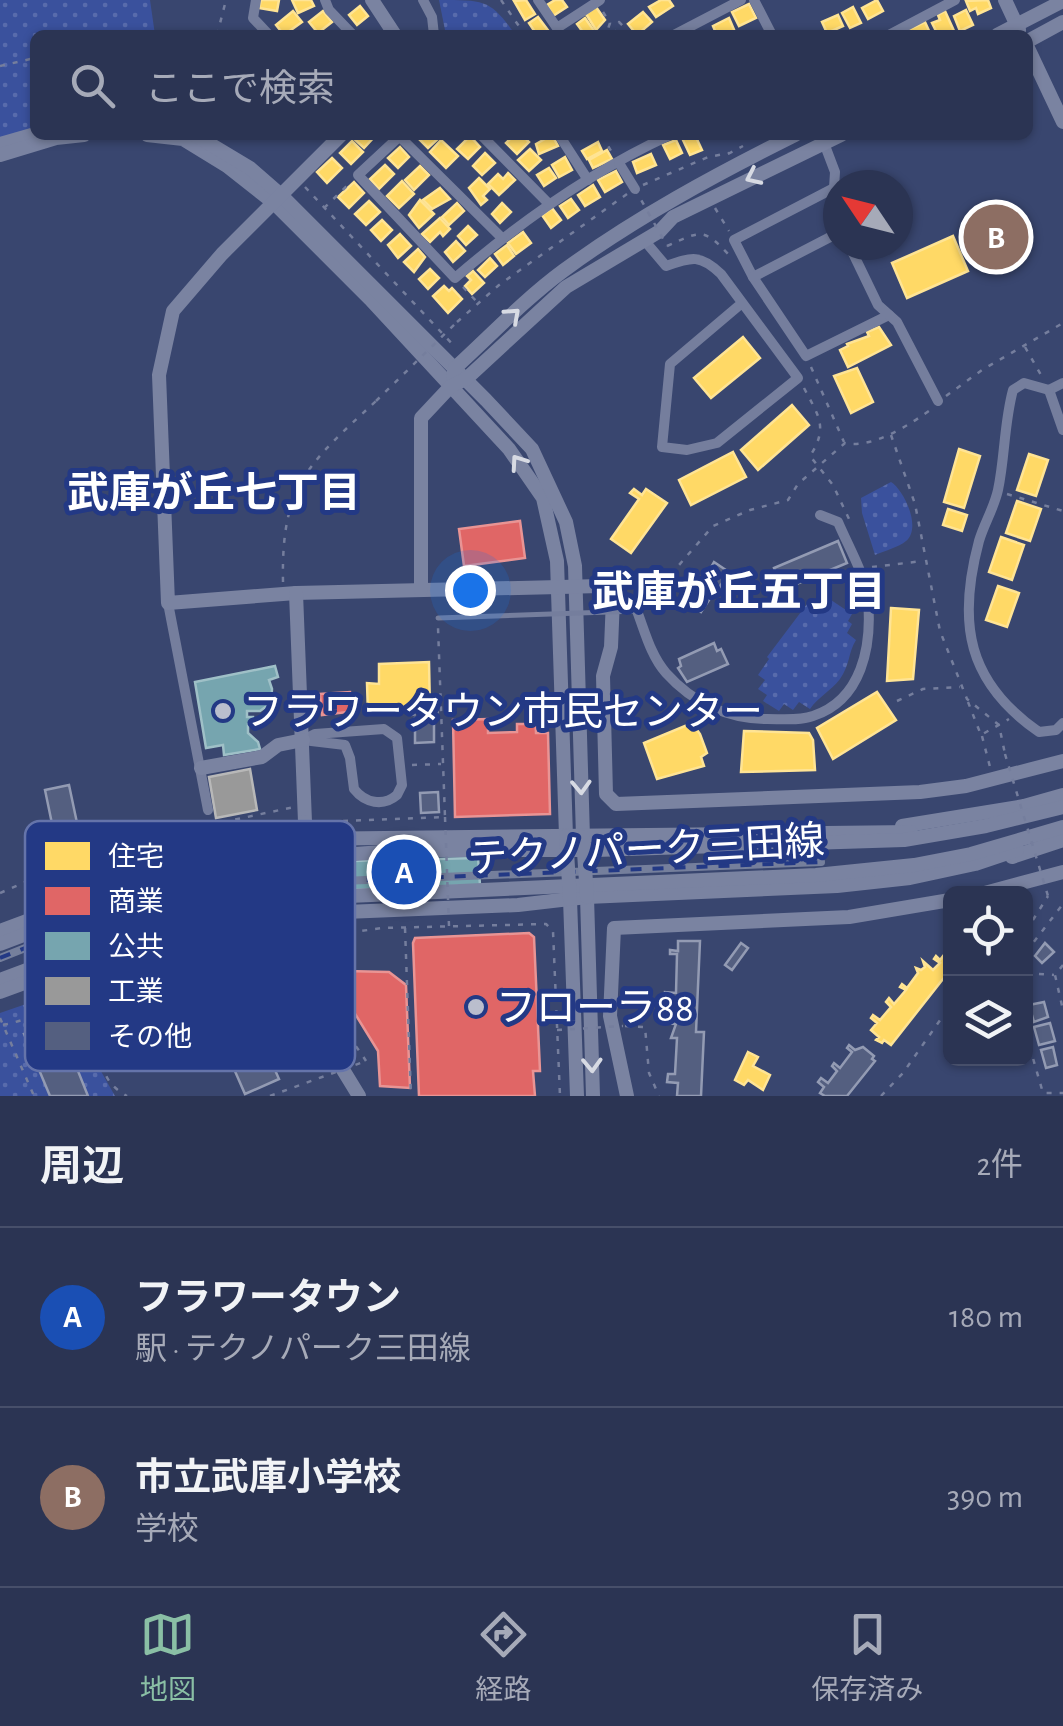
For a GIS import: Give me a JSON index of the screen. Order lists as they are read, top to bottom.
{
  "streets": {
    "street": ["テクノパーク三田線"]
  },
  "districts": ["武庫が丘七丁目", "武庫が丘五丁目"],
  "places": ["フラワータウン市民センター", "フローラ88"],
  "legend": [
    "住宅",
    "商業",
    "公共",
    "工業",
    "その他"
  ],
  "north": "top left",
  "page": {
    "search": "ここで検索",
    "pins": ["B", "A"],
    "heading": ["周辺", "2件"],
    "list": [
      {
        "mark": "A",
        "name": "フラワータウン",
        "note": "駅 · テクノパーク三田線",
        "value": "180 m"
      },
      {
        "mark": "B",
        "name": "市立武庫小学校",
        "note": "学校",
        "value": "390 m"
      }
    ],
    "nav": ["地図", "経路", "保存済み"]
  }
}
